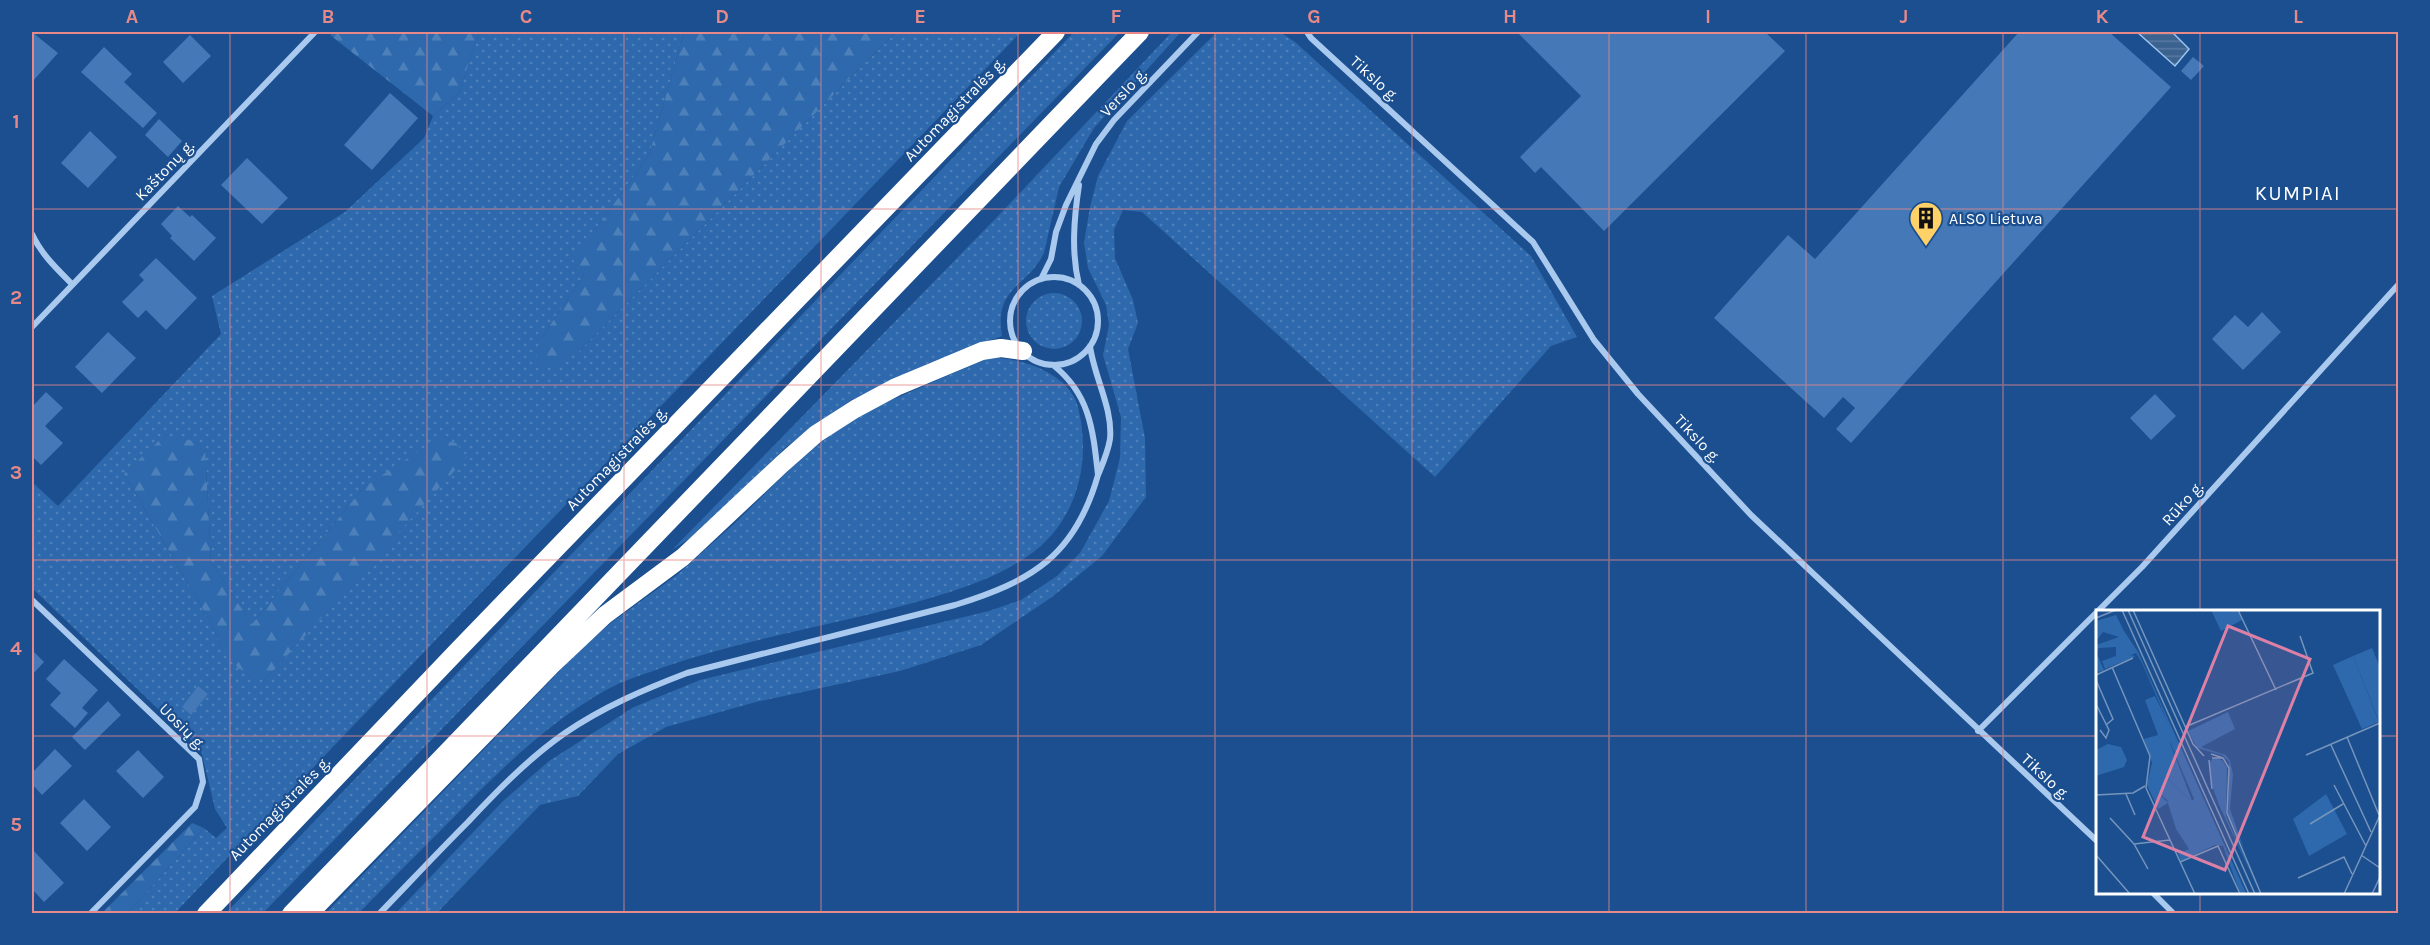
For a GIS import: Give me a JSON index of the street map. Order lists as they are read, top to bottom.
{
  "streets": {
    "highway": ["Automagistralės g."],
    "street": [
      "Tikslo g.",
      "Verslo g.",
      "Kaštonų g.",
      "Rūko g.",
      "Uosių g."
    ]
  },
  "crossings": [
    ["Tikslo g.", "Rūko g."]
  ],
  "districts": ["KUMPIAI"],
  "places": {
    "building": ["ALSO Lietuva"]
  },
  "grid": {
    "columns": [
      "A",
      "B",
      "C",
      "D",
      "E",
      "F",
      "G",
      "H",
      "I",
      "J",
      "K",
      "L"
    ],
    "rows": [
      "1",
      "2",
      "3",
      "4",
      "5"
    ]
  }
}
